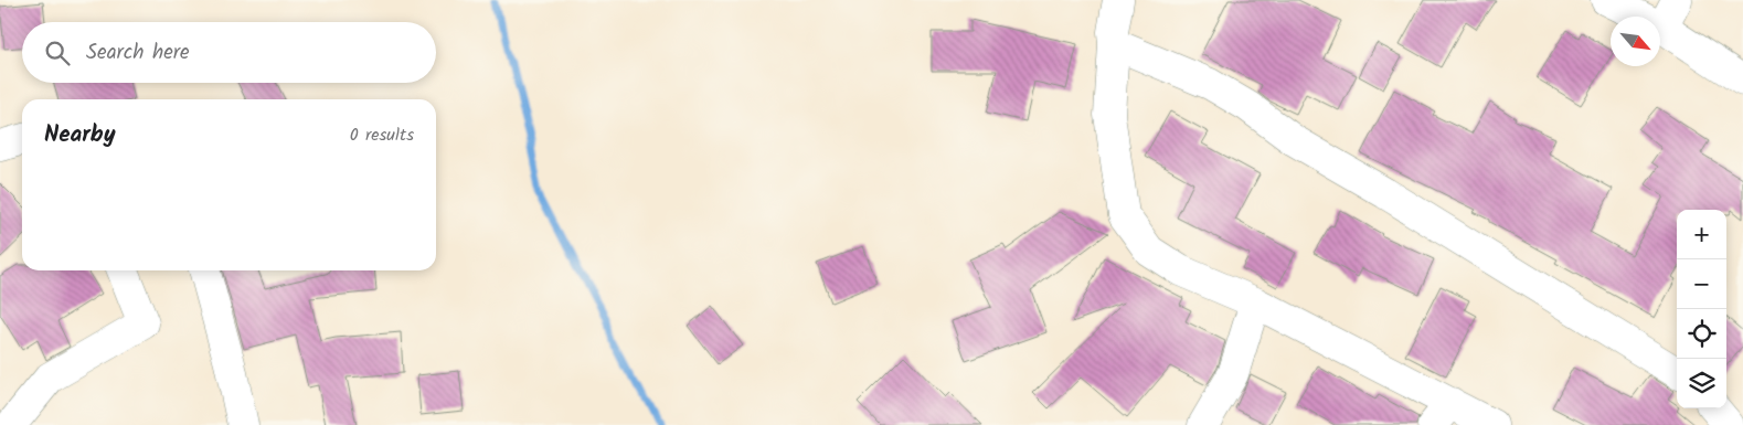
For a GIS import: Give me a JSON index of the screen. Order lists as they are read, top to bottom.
{
  "north": "bottom right",
  "page": {
    "search": "Search here",
    "heading": ["Nearby", "0 results"],
    "map_buttons": ["+", "−"]
  }
}
